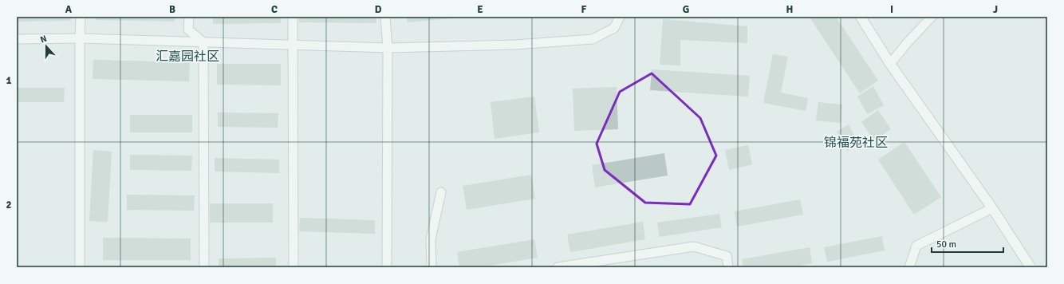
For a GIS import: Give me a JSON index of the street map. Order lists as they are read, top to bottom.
{
  "districts": ["汇嘉园社区", "锦福苑社区"],
  "scale_bar": "50 m",
  "north": "top",
  "grid": {
    "columns": [
      "A",
      "B",
      "C",
      "D",
      "E",
      "F",
      "G",
      "H",
      "I",
      "J"
    ],
    "rows": ["1", "2"]
  }
}
